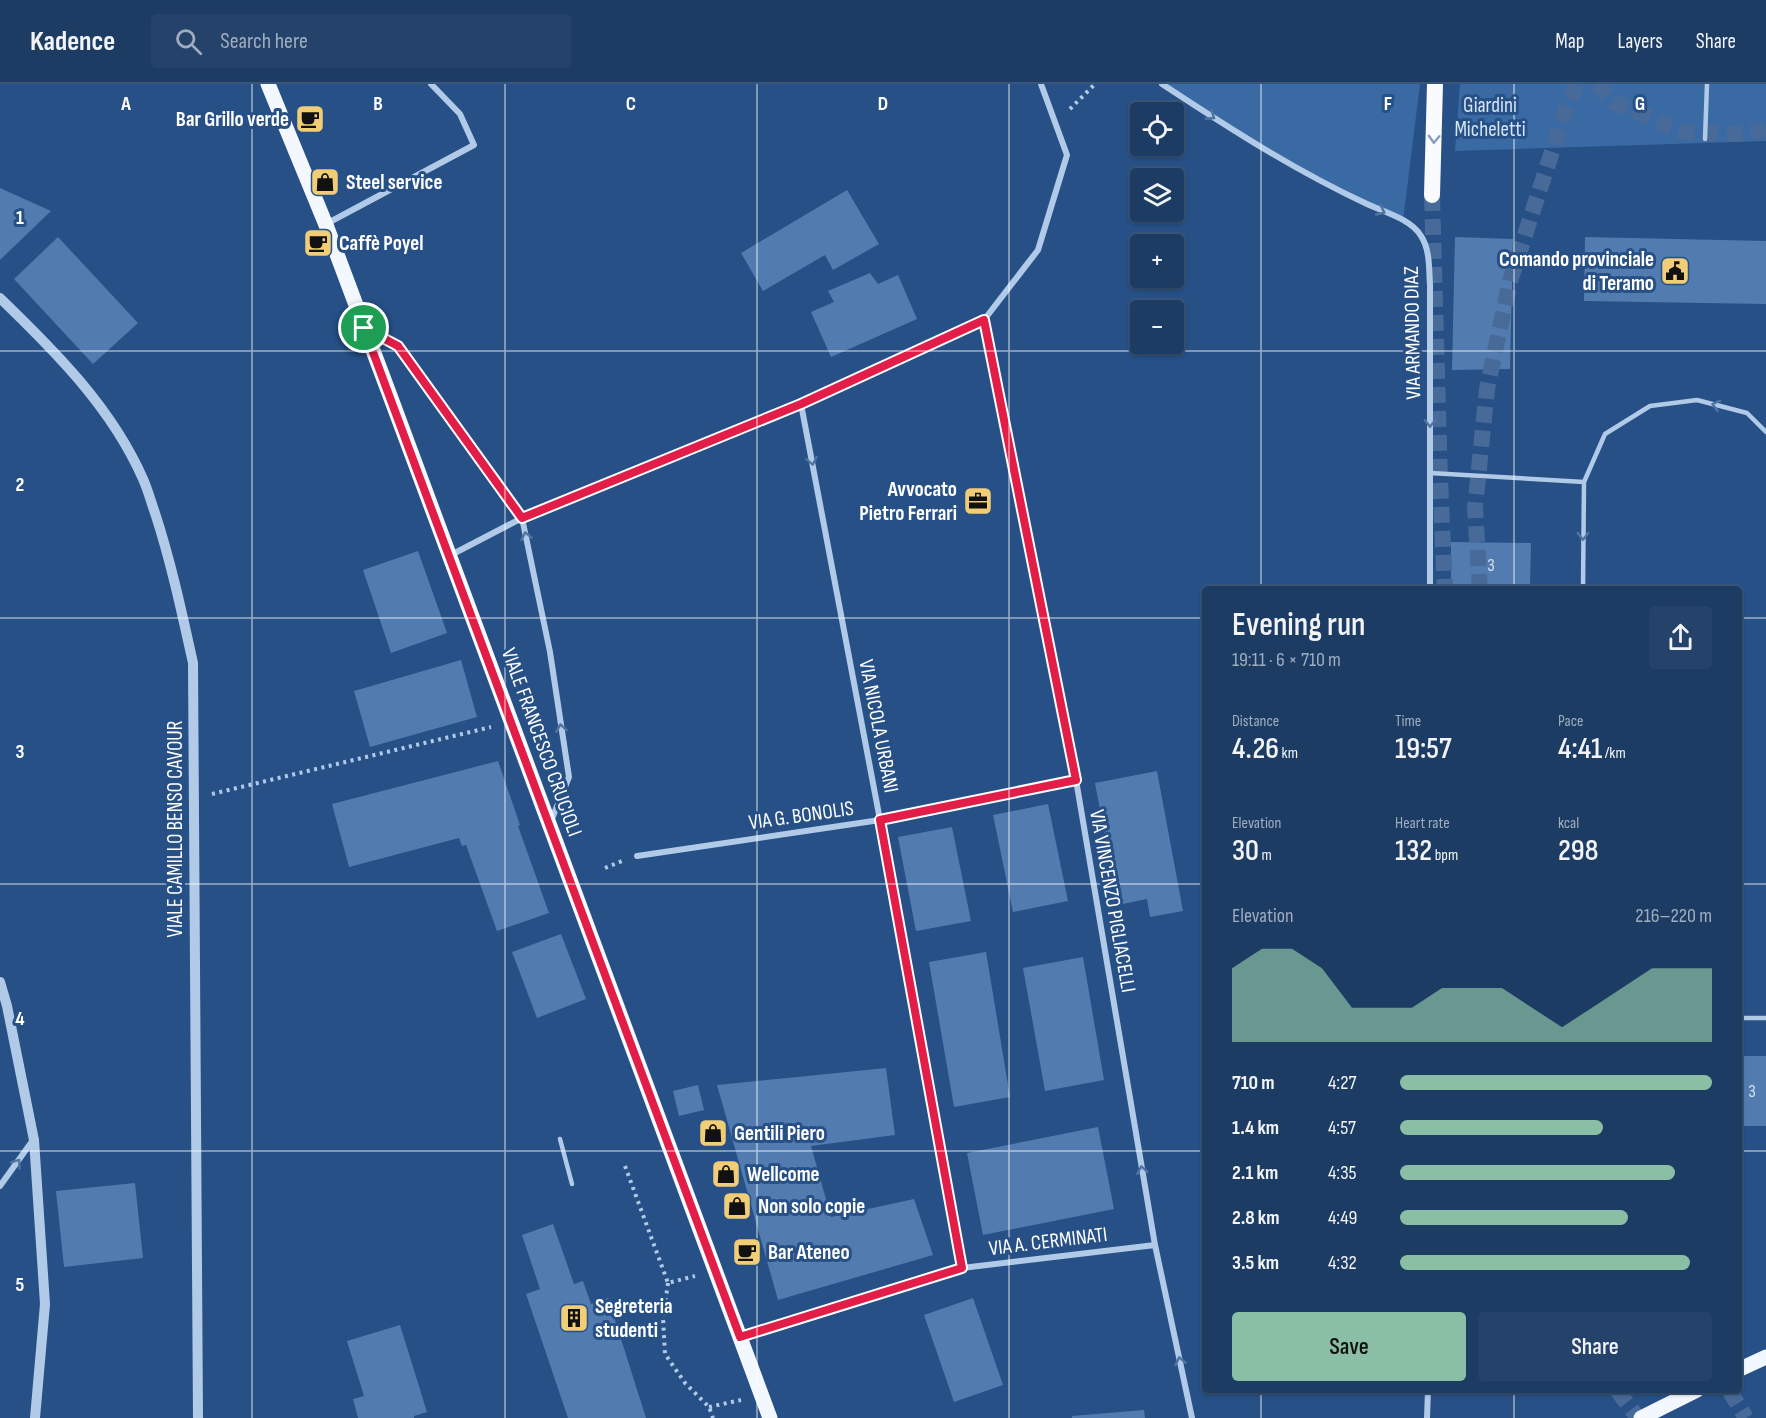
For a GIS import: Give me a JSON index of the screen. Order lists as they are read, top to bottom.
{
  "streets": {
    "main road": ["VIALE FRANCESCO CRUCIOLI"],
    "street": [
      "VIA ARMANDO DIAZ",
      "VIA NICOLA URBANI",
      "VIA G. BONOLIS",
      "VIALE CAMILLO BENSO CAVOUR",
      "VIA VINCENZO PIGLIACELLI",
      "VIA A. CERMINATI"
    ]
  },
  "crossings": [
    ["VIA NICOLA URBANI", "VIA G. BONOLIS"],
    ["VIA NICOLA URBANI", "VIA A. CERMINATI"],
    ["VIALE FRANCESCO CRUCIOLI", "VIA A. CERMINATI"],
    ["VIA G. BONOLIS", "VIA VINCENZO PIGLIACELLI"],
    ["VIA VINCENZO PIGLIACELLI", "VIA A. CERMINATI"]
  ],
  "one_way": ["VIA ARMANDO DIAZ", "VIA NICOLA URBANI", "VIA VINCENZO PIGLIACELLI"],
  "parks": ["Giardini Micheletti"],
  "places": {
    "cafe": ["Bar Grillo verde", "Caffè Poyel", "Bar Ateneo"],
    "shop": [
      "Steel service",
      "Gentili Piero",
      "Wellcome",
      "Non solo copie"
    ],
    "public building": ["Comando provinciale di Teramo"],
    "office": ["Avvocato Pietro Ferrari"],
    "building": ["Segreteria studenti"]
  },
  "house_numbers": ["3", "3"],
  "page": {
    "header": "Kadence",
    "search": "Search here",
    "nav": ["Map", "Layers", "Share"],
    "map_buttons": ["+", "−"],
    "heading": ["Evening run", "19:11 · 6 × 710 m"],
    "stats": [
      ["Distance", "4.26 km"],
      ["Time", "19:57"],
      ["Pace", "4:41 /km"],
      ["Elevation", "30 m"],
      ["Heart rate", "132 bpm"],
      ["kcal", "298"]
    ],
    "chart": ["Elevation", "216–220 m"],
    "list": [
      {
        "name": "710 m",
        "note": "4:27"
      },
      {
        "name": "1.4 km",
        "note": "4:57"
      },
      {
        "name": "2.1 km",
        "note": "4:35"
      },
      {
        "name": "2.8 km",
        "note": "4:49"
      },
      {
        "name": "3.5 km",
        "note": "4:32"
      }
    ],
    "buttons": ["Save", "Share"]
  },
  "grid": {
    "columns": [
      "A",
      "B",
      "C",
      "D",
      "F",
      "G"
    ],
    "rows": [
      "1",
      "2",
      "3",
      "4",
      "5"
    ]
  }
}
